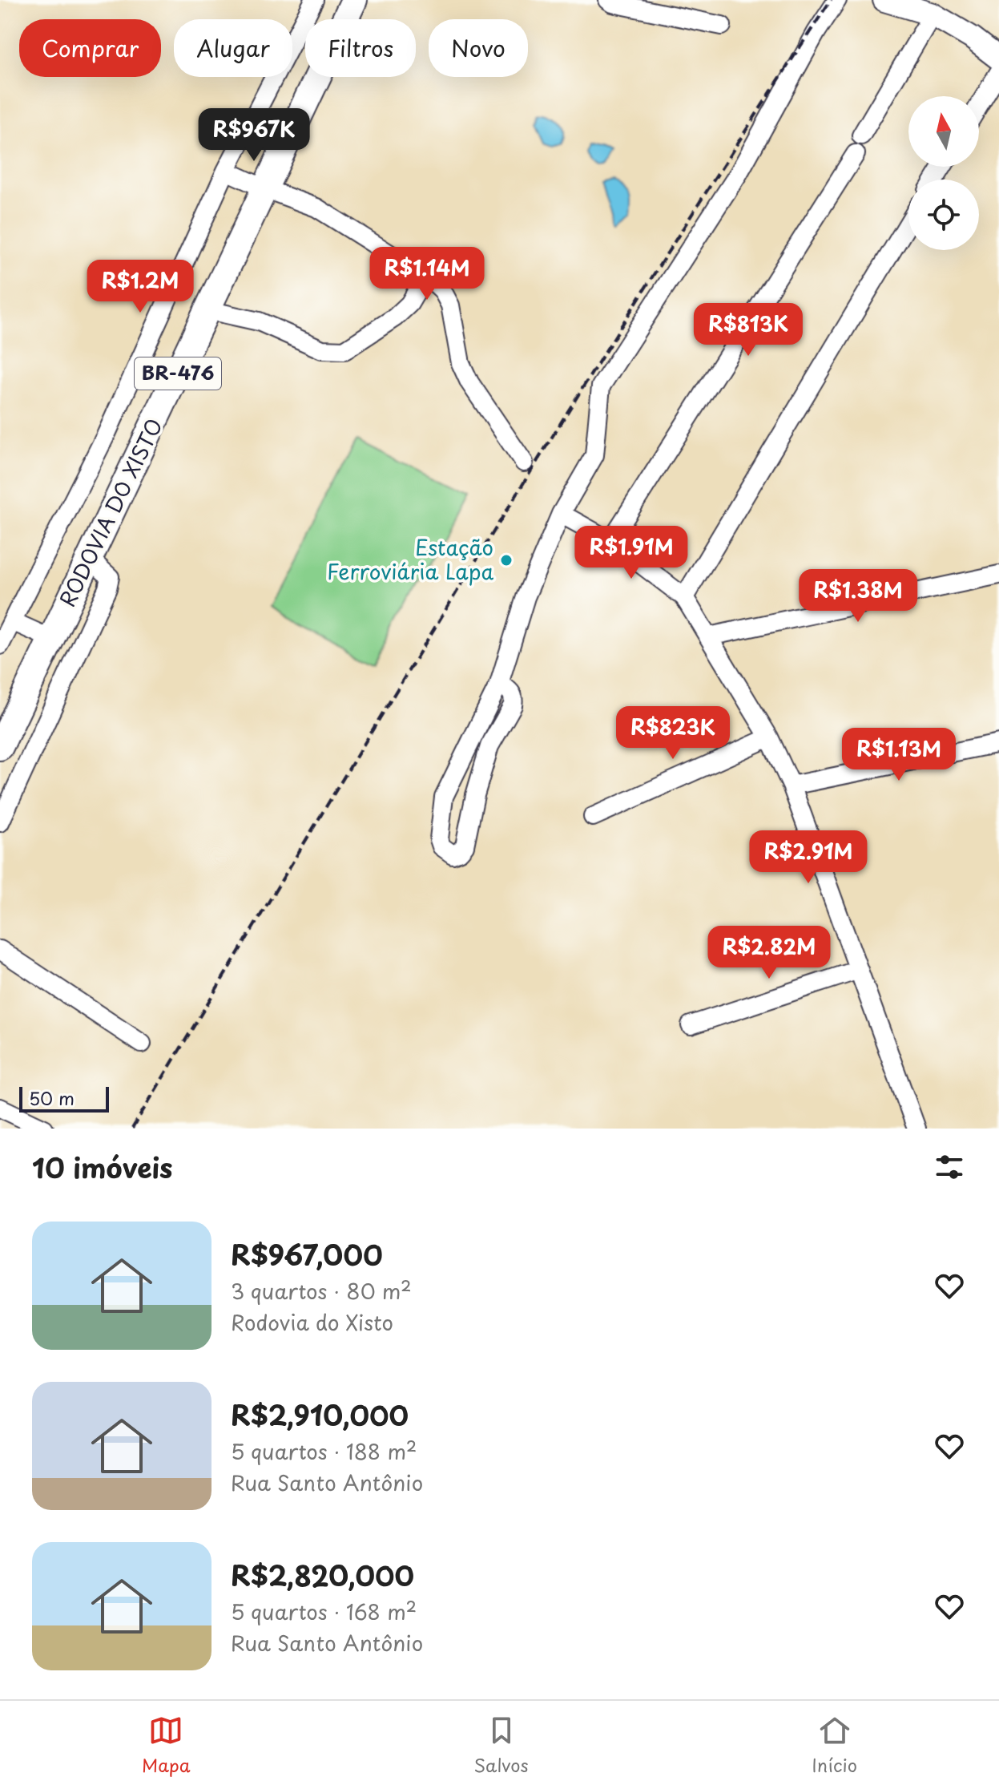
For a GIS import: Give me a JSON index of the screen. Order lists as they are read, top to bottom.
{
  "streets": {
    "highway": ["BR-476", "RODOVIA DO XISTO"]
  },
  "places": ["Estação Ferroviária Lapa"],
  "scale_bar": "50 m",
  "north": "top",
  "page": {
    "chip": [
      "Comprar",
      "Alugar",
      "Filtros",
      "Novo"
    ],
    "price": [
      "R$967K",
      "R$1.14M",
      "R$1.2M",
      "R$813K",
      "R$1.91M",
      "R$1.38M",
      "R$823K",
      "R$1.13M",
      "R$2.91M",
      "R$2.82M"
    ],
    "scale": "50 m",
    "heading": "10 imóveis",
    "list": [
      {
        "name": "R$967,000",
        "note": "3 quartos · 80 m² · Rodovia do Xisto"
      },
      {
        "name": "R$2,910,000",
        "note": "5 quartos · 188 m² · Rua Santo Antônio"
      },
      {
        "name": "R$2,820,000",
        "note": "5 quartos · 168 m² · Rua Santo Antônio"
      }
    ],
    "tabs": ["Mapa", "Salvos", "Início"]
  }
}
